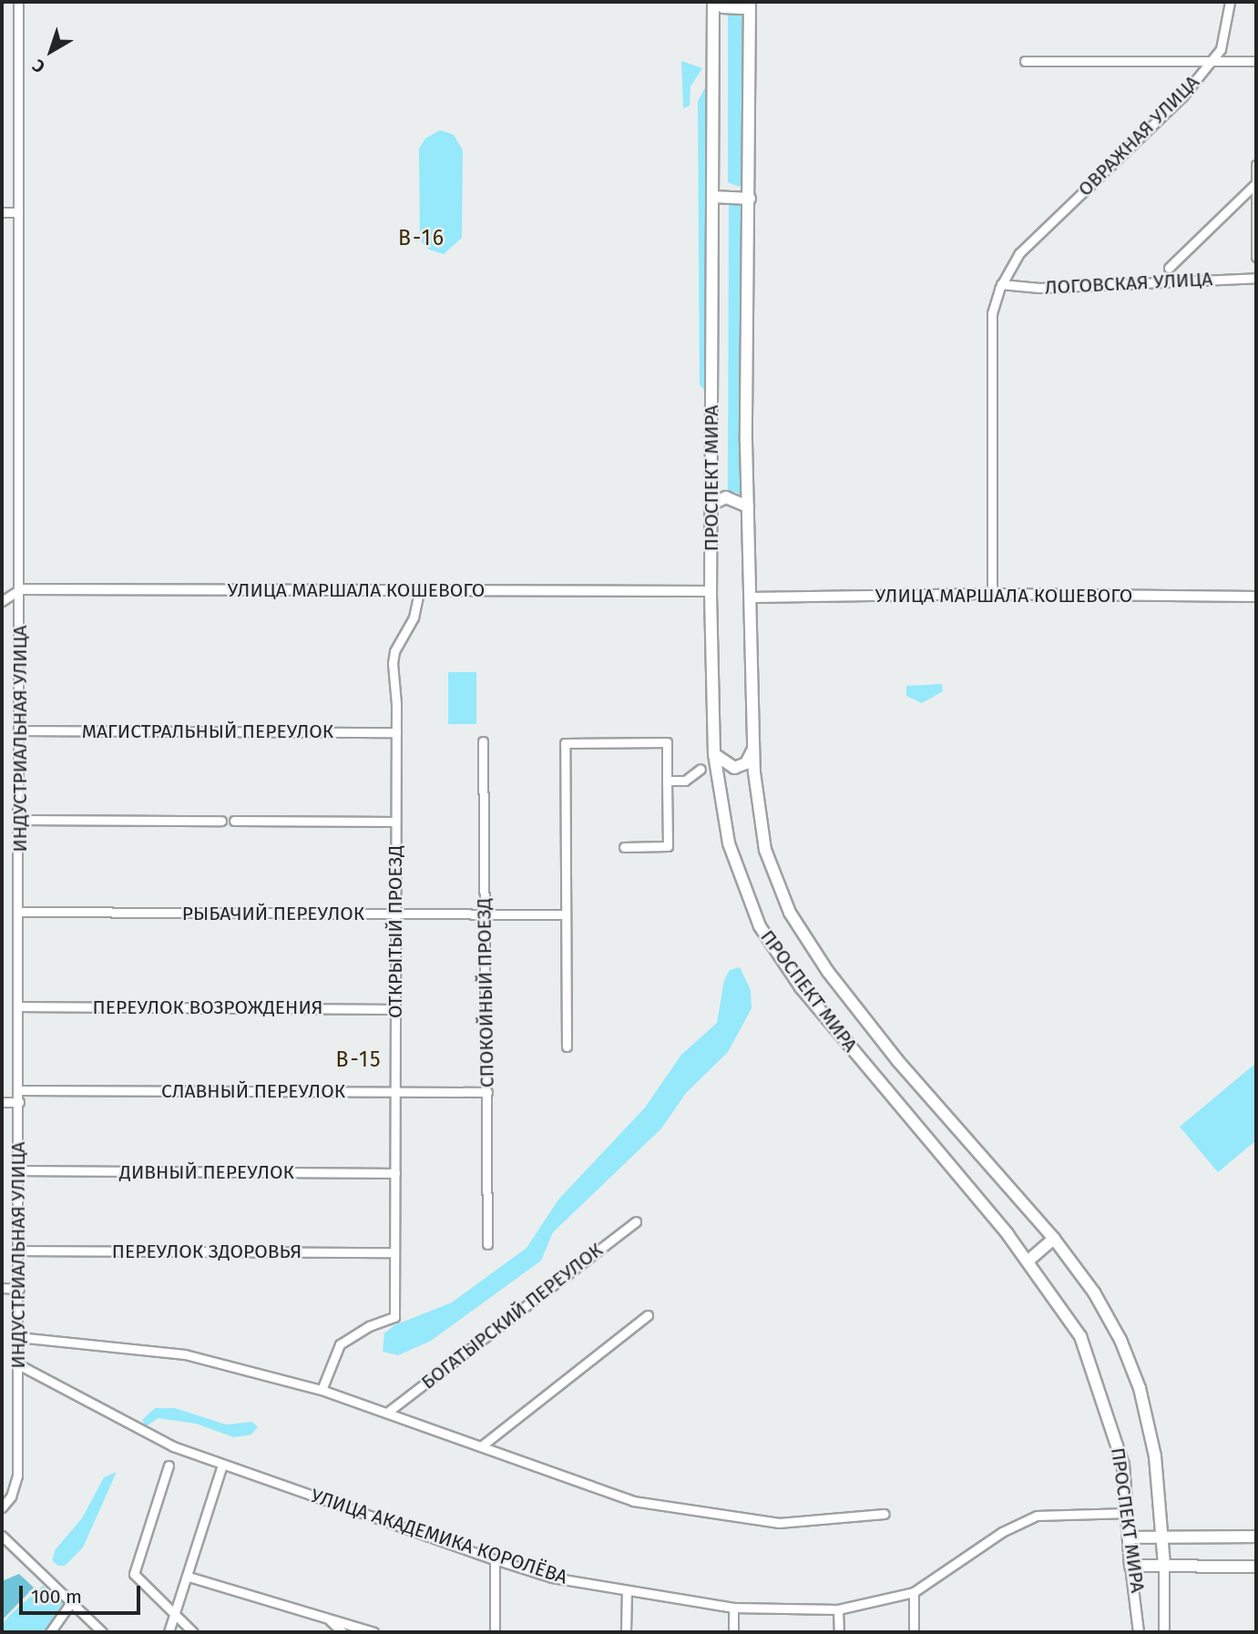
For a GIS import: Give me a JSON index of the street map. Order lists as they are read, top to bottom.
{
  "streets": {
    "main road": ["ПРОСПЕКТ МИРА"],
    "street": [
      "ОВРАЖНАЯ УЛИЦА",
      "ЛОГОВСКАЯ УЛИЦА",
      "УЛИЦА МАРШАЛА КОШЕВОГО",
      "МАГИСТРАЛЬНЫЙ ПЕРЕУЛОК",
      "ИНДУСТРИАЛЬНАЯ УЛИЦА",
      "РЫБАЧИЙ ПЕРЕУЛОК",
      "ОТКРЫТЫЙ ПРОЕЗД",
      "СПОКОЙНЫЙ ПРОЕЗД",
      "ПЕРЕУЛОК ВОЗРОЖДЕНИЯ",
      "СЛАВНЫЙ ПЕРЕУЛОК",
      "ДИВНЫЙ ПЕРЕУЛОК",
      "ПЕРЕУЛОК ЗДОРОВЬЯ",
      "БОГАТЫРСКИЙ ПЕРЕУЛОК",
      "УЛИЦА АКАДЕМИКА КОРОЛЁВА"
    ]
  },
  "crossings": [
    ["ОВРАЖНАЯ УЛИЦА", "ЛОГОВСКАЯ УЛИЦА"],
    ["ОВРАЖНАЯ УЛИЦА", "УЛИЦА МАРШАЛА КОШЕВОГО"],
    ["ПРОСПЕКТ МИРА", "УЛИЦА МАРШАЛА КОШЕВОГО"],
    ["ПРОСПЕКТ МИРА", "УЛИЦА АКАДЕМИКА КОРОЛЁВА"],
    ["УЛИЦА МАРШАЛА КОШЕВОГО", "ИНДУСТРИАЛЬНАЯ УЛИЦА"],
    ["УЛИЦА МАРШАЛА КОШЕВОГО", "ОТКРЫТЫЙ ПРОЕЗД"],
    ["МАГИСТРАЛЬНЫЙ ПЕРЕУЛОК", "ИНДУСТРИАЛЬНАЯ УЛИЦА"],
    ["МАГИСТРАЛЬНЫЙ ПЕРЕУЛОК", "ОТКРЫТЫЙ ПРОЕЗД"],
    ["ИНДУСТРИАЛЬНАЯ УЛИЦА", "РЫБАЧИЙ ПЕРЕУЛОК"],
    ["ИНДУСТРИАЛЬНАЯ УЛИЦА", "ПЕРЕУЛОК ВОЗРОЖДЕНИЯ"],
    ["ИНДУСТРИАЛЬНАЯ УЛИЦА", "СЛАВНЫЙ ПЕРЕУЛОК"],
    ["ИНДУСТРИАЛЬНАЯ УЛИЦА", "ДИВНЫЙ ПЕРЕУЛОК"],
    ["ИНДУСТРИАЛЬНАЯ УЛИЦА", "ПЕРЕУЛОК ЗДОРОВЬЯ"],
    ["ИНДУСТРИАЛЬНАЯ УЛИЦА", "УЛИЦА АКАДЕМИКА КОРОЛЁВА"],
    ["РЫБАЧИЙ ПЕРЕУЛОК", "ОТКРЫТЫЙ ПРОЕЗД"],
    ["РЫБАЧИЙ ПЕРЕУЛОК", "СПОКОЙНЫЙ ПРОЕЗД"],
    ["ОТКРЫТЫЙ ПРОЕЗД", "ПЕРЕУЛОК ВОЗРОЖДЕНИЯ"],
    ["ОТКРЫТЫЙ ПРОЕЗД", "СЛАВНЫЙ ПЕРЕУЛОК"],
    ["ОТКРЫТЫЙ ПРОЕЗД", "ДИВНЫЙ ПЕРЕУЛОК"],
    ["ОТКРЫТЫЙ ПРОЕЗД", "ПЕРЕУЛОК ЗДОРОВЬЯ"],
    ["СПОКОЙНЫЙ ПРОЕЗД", "СЛАВНЫЙ ПЕРЕУЛОК"]
  ],
  "districts": ["В-16", "В-15"],
  "scale_bar": "100 m",
  "north": "bottom left"
}
